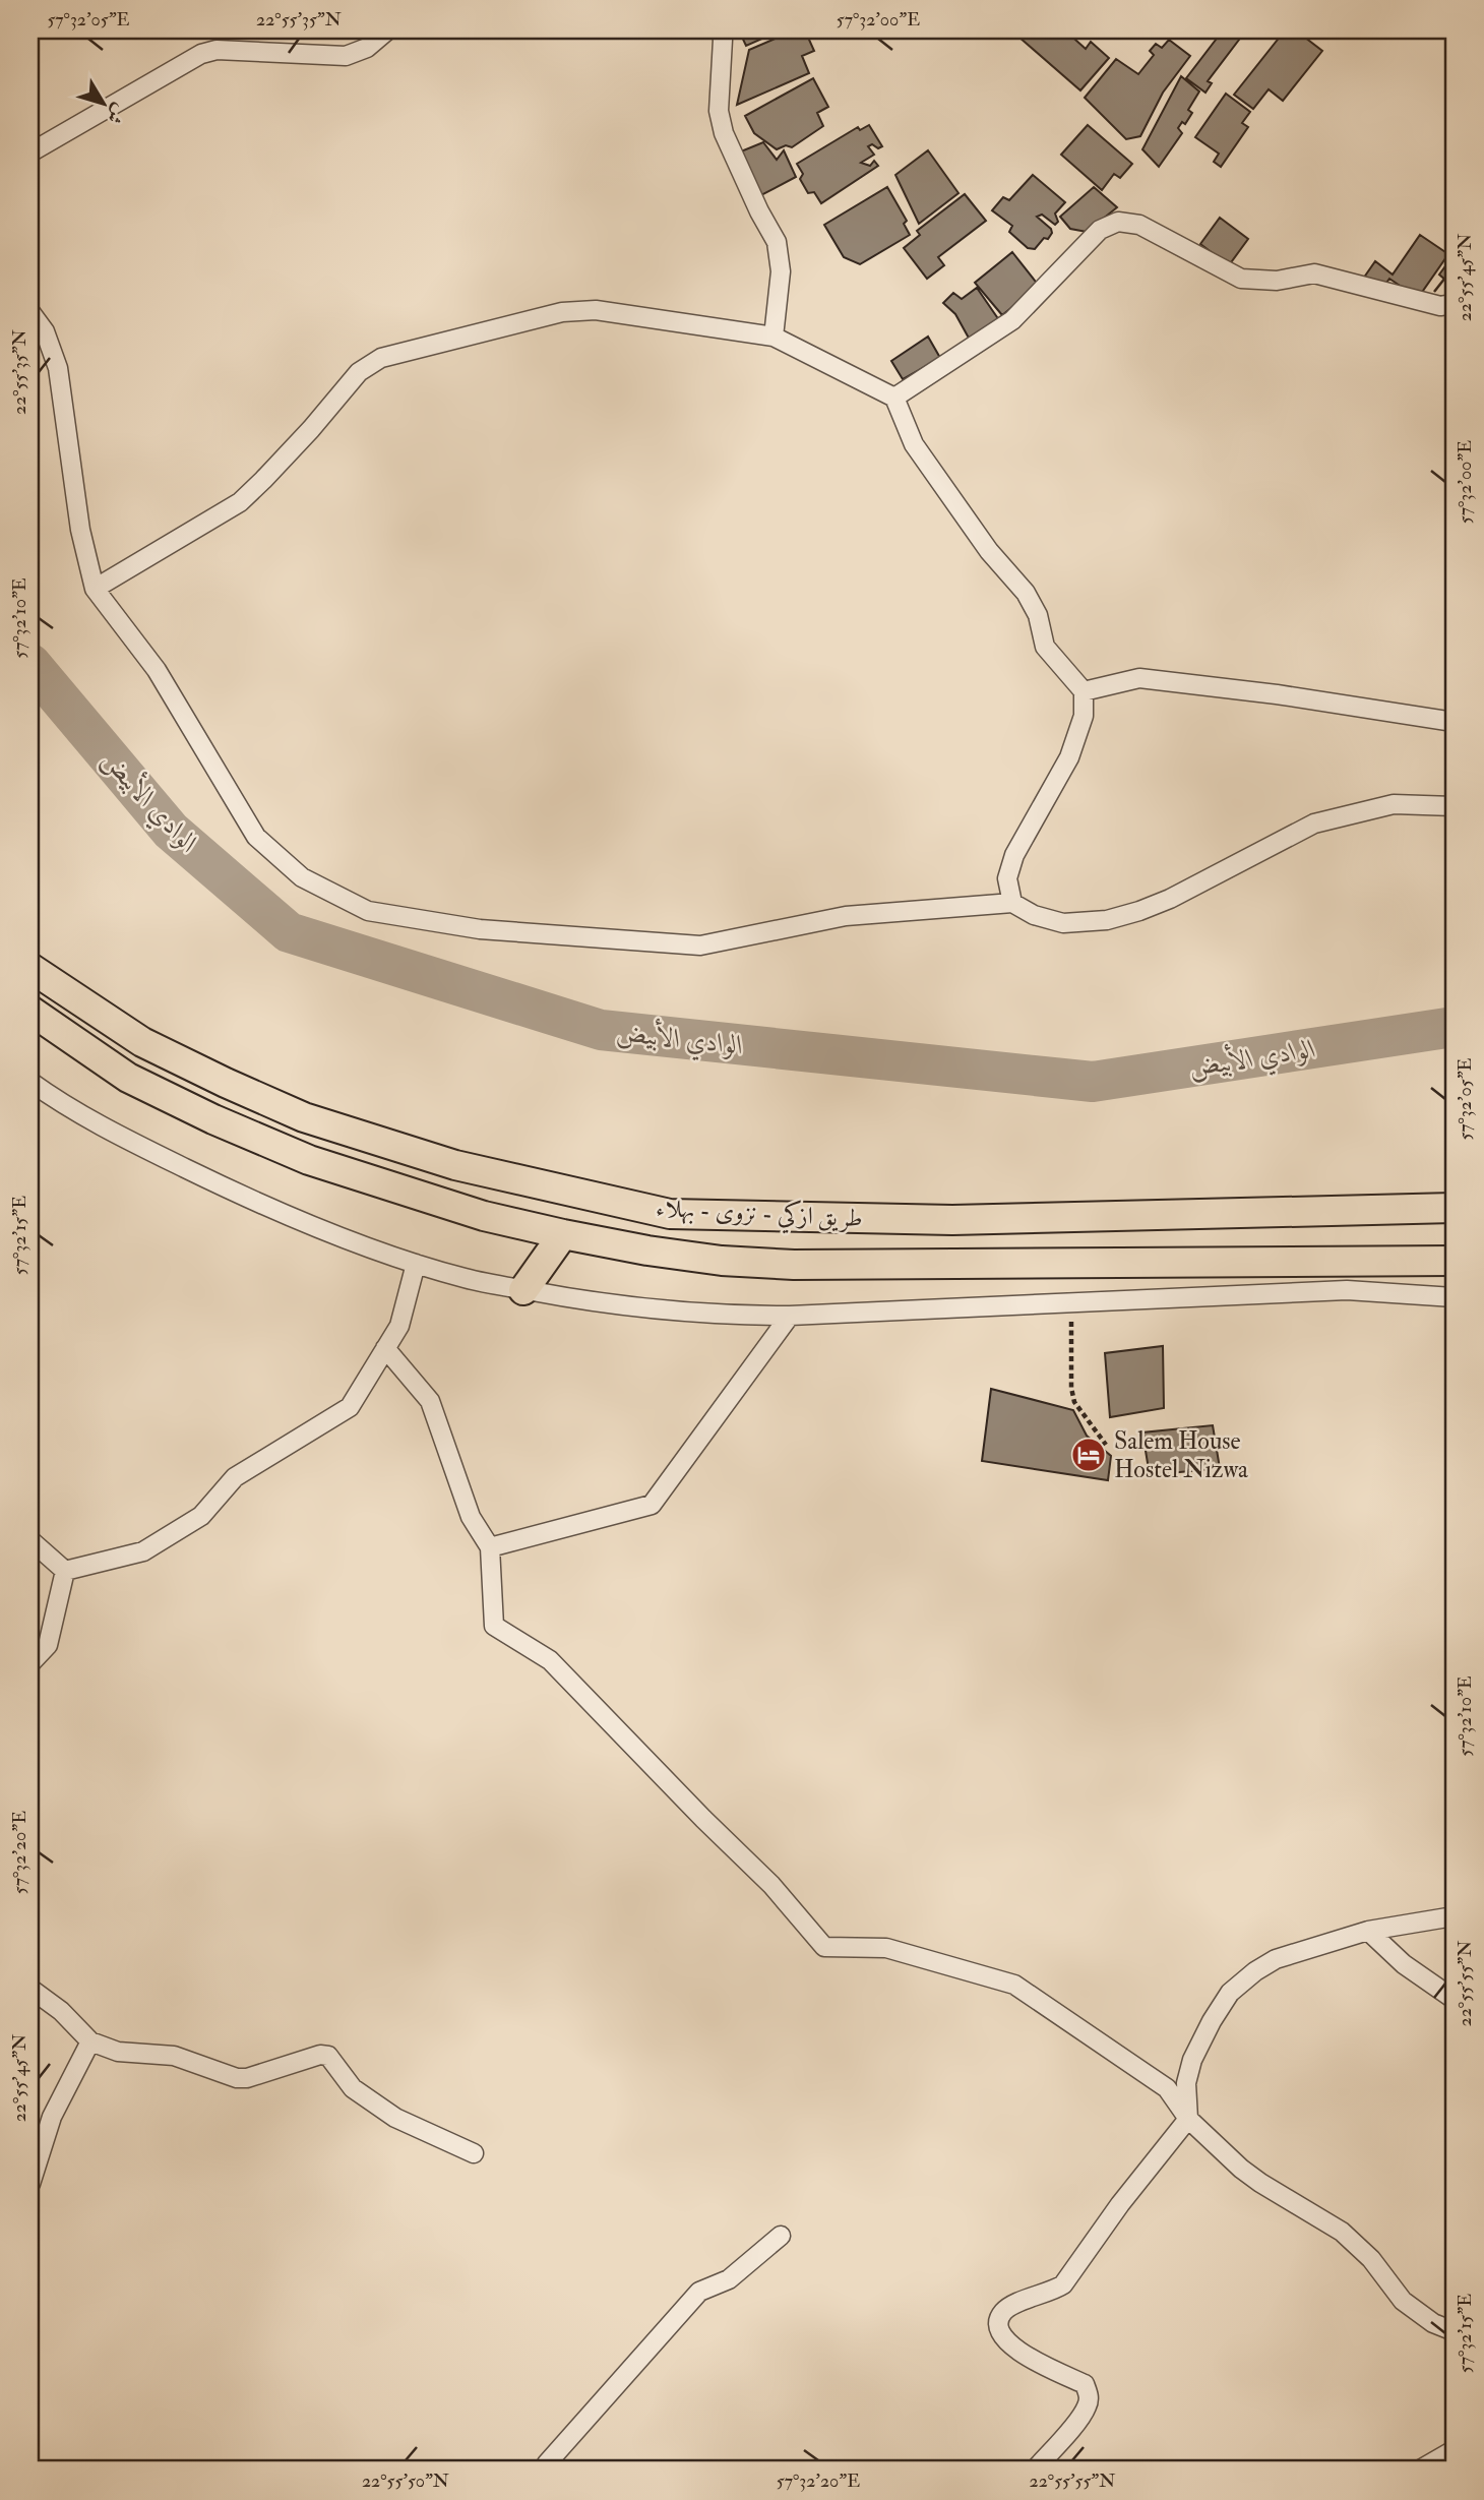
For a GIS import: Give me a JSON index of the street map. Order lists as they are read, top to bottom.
{
  "streets": {
    "main road": ["طريق ازكي - نزوى - بهلاء"]
  },
  "water": ["الوادي الأبيض"],
  "places": {
    "hotel": ["Salem House Hostel Nizwa"]
  },
  "north": "bottom right",
  "coordinates": [
    "57°32'05\"E",
    "22°55'35\"N",
    "57°32'00\"E",
    "22°55'45\"N",
    "57°32'10\"E",
    "57°32'15\"E",
    "57°32'20\"E",
    "22°55'55\"N",
    "22°55'50\"N"
  ]
}
